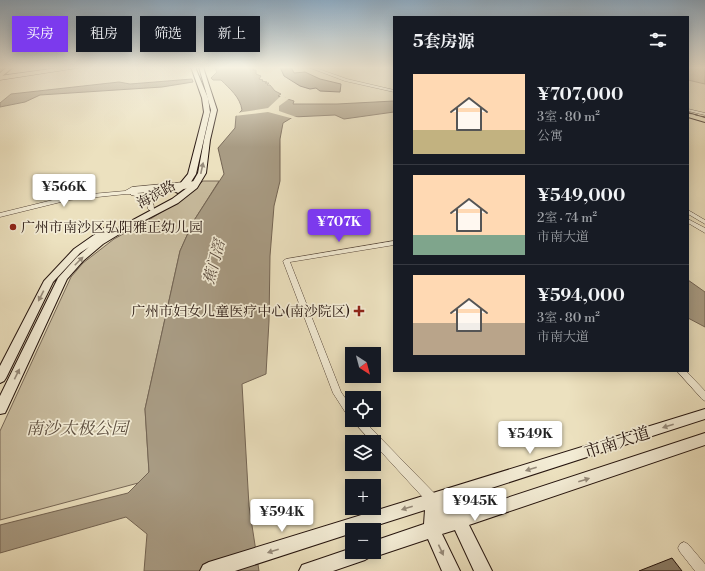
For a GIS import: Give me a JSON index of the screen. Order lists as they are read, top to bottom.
{
  "streets": {
    "street": ["海滨路", "市南大道"]
  },
  "water": ["蕉门滘"],
  "parks": ["南沙太极公园"],
  "places": {
    "other": ["广州市南沙区弘阳雅正幼儿园"],
    "health": ["广州市妇女儿童医疗中心(南沙院区)"]
  },
  "north": "bottom right",
  "page": {
    "chip": [
      "买房",
      "租房",
      "筛选",
      "新上"
    ],
    "heading": "5套房源",
    "list": [
      {
        "name": "¥707,000",
        "note": "3室 · 80 m² · 公寓"
      },
      {
        "name": "¥549,000",
        "note": "2室 · 74 m² · 市南大道"
      },
      {
        "name": "¥594,000",
        "note": "3室 · 80 m² · 市南大道"
      }
    ],
    "price": [
      "¥566K",
      "¥707K",
      "¥549K",
      "¥945K",
      "¥594K"
    ],
    "map_buttons": ["+", "−"]
  }
}
